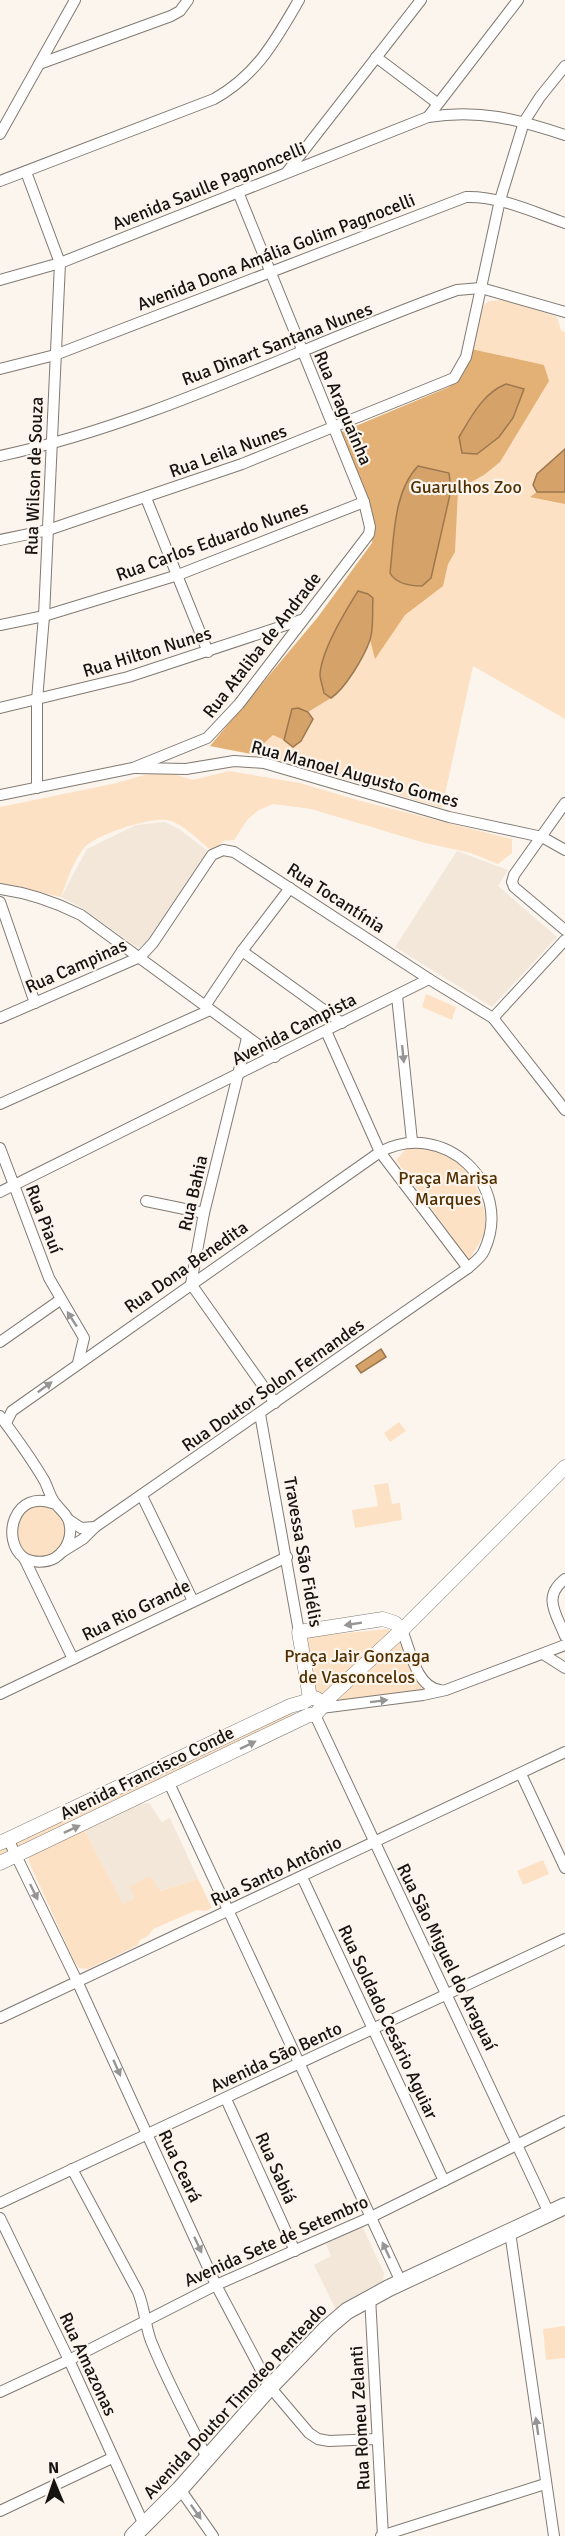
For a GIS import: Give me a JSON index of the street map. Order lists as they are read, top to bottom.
{
  "streets": {
    "main road": ["Avenida Doutor Timoteo Penteado"],
    "street": [
      "Avenida Saulle Pagnoncelli",
      "Avenida Dona Amália Golim Pagnocelli",
      "Rua Dinart Santana Nunes",
      "Rua Araguaínha",
      "Rua Leila Nunes",
      "Rua Wilson de Souza",
      "Rua Carlos Eduardo Nunes",
      "Rua Ataliba de Andrade",
      "Rua Hilton Nunes",
      "Rua Manoel Augusto Gomes",
      "Rua Tocantínia",
      "Rua Campinas",
      "Avenida Campista",
      "Rua Bahia",
      "Rua Piauí",
      "Rua Dona Benedita",
      "Rua Doutor Solon Fernandes",
      "Travessa São Fidélis",
      "Rua Rio Grande",
      "Avenida Francisco Conde",
      "Rua Santo Antônio",
      "Rua São Miguel do Araguaí",
      "Rua Soldado Cesário Aguiar",
      "Avenida São Bento",
      "Rua Ceará",
      "Rua Sabiá",
      "Avenida Sete de Setembro",
      "Rua Amazonas",
      "Rua Romeu Zelanti"
    ]
  },
  "crossings": [
    ["Avenida Saulle Pagnoncelli", "Rua Araguaínha"],
    ["Avenida Saulle Pagnoncelli", "Rua Wilson de Souza"],
    ["Avenida Dona Amália Golim Pagnocelli", "Rua Araguaínha"],
    ["Avenida Dona Amália Golim Pagnocelli", "Rua Wilson de Souza"],
    ["Rua Dinart Santana Nunes", "Rua Araguaínha"],
    ["Rua Dinart Santana Nunes", "Rua Leila Nunes"],
    ["Rua Dinart Santana Nunes", "Rua Wilson de Souza"],
    ["Rua Araguaínha", "Rua Leila Nunes"],
    ["Rua Araguaínha", "Rua Carlos Eduardo Nunes"],
    ["Rua Araguaínha", "Rua Ataliba de Andrade"],
    ["Rua Leila Nunes", "Rua Wilson de Souza"],
    ["Rua Wilson de Souza", "Rua Carlos Eduardo Nunes"],
    ["Rua Wilson de Souza", "Rua Hilton Nunes"],
    ["Rua Carlos Eduardo Nunes", "Rua Ataliba de Andrade"],
    ["Rua Ataliba de Andrade", "Rua Hilton Nunes"],
    ["Rua Ataliba de Andrade", "Rua Manoel Augusto Gomes"],
    ["Rua Tocantínia", "Rua Campinas"],
    ["Rua Tocantínia", "Avenida Campista"],
    ["Avenida Campista", "Rua Bahia"],
    ["Avenida Campista", "Rua Piauí"],
    ["Rua Bahia", "Rua Dona Benedita"],
    ["Rua Doutor Solon Fernandes", "Travessa São Fidélis"],
    ["Travessa São Fidélis", "Rua Rio Grande"],
    ["Travessa São Fidélis", "Avenida Francisco Conde"],
    ["Travessa São Fidélis", "Rua São Miguel do Araguaí"],
    ["Avenida Francisco Conde", "Rua São Miguel do Araguaí"],
    ["Avenida Francisco Conde", "Rua Ceará"],
    ["Rua Santo Antônio", "Rua São Miguel do Araguaí"],
    ["Rua Santo Antônio", "Rua Soldado Cesário Aguiar"],
    ["Rua Santo Antônio", "Rua Ceará"],
    ["Rua São Miguel do Araguaí", "Avenida São Bento"],
    ["Rua São Miguel do Araguaí", "Avenida Sete de Setembro"],
    ["Rua São Miguel do Araguaí", "Avenida Doutor Timoteo Penteado"],
    ["Rua Soldado Cesário Aguiar", "Avenida São Bento"],
    ["Rua Soldado Cesário Aguiar", "Avenida Sete de Setembro"],
    ["Avenida São Bento", "Rua Ceará"],
    ["Avenida São Bento", "Rua Sabiá"],
    ["Rua Ceará", "Avenida Sete de Setembro"],
    ["Rua Ceará", "Avenida Doutor Timoteo Penteado"],
    ["Rua Ceará", "Rua Romeu Zelanti"],
    ["Rua Sabiá", "Avenida Sete de Setembro"],
    ["Avenida Sete de Setembro", "Rua Amazonas"],
    ["Rua Amazonas", "Avenida Doutor Timoteo Penteado"],
    ["Avenida Doutor Timoteo Penteado", "Rua Romeu Zelanti"]
  ],
  "parks": ["Guarulhos Zoo", "Praça Marisa Marques", "Praça Jair Gonzaga de Vasconcelos"],
  "north": "top"
}
